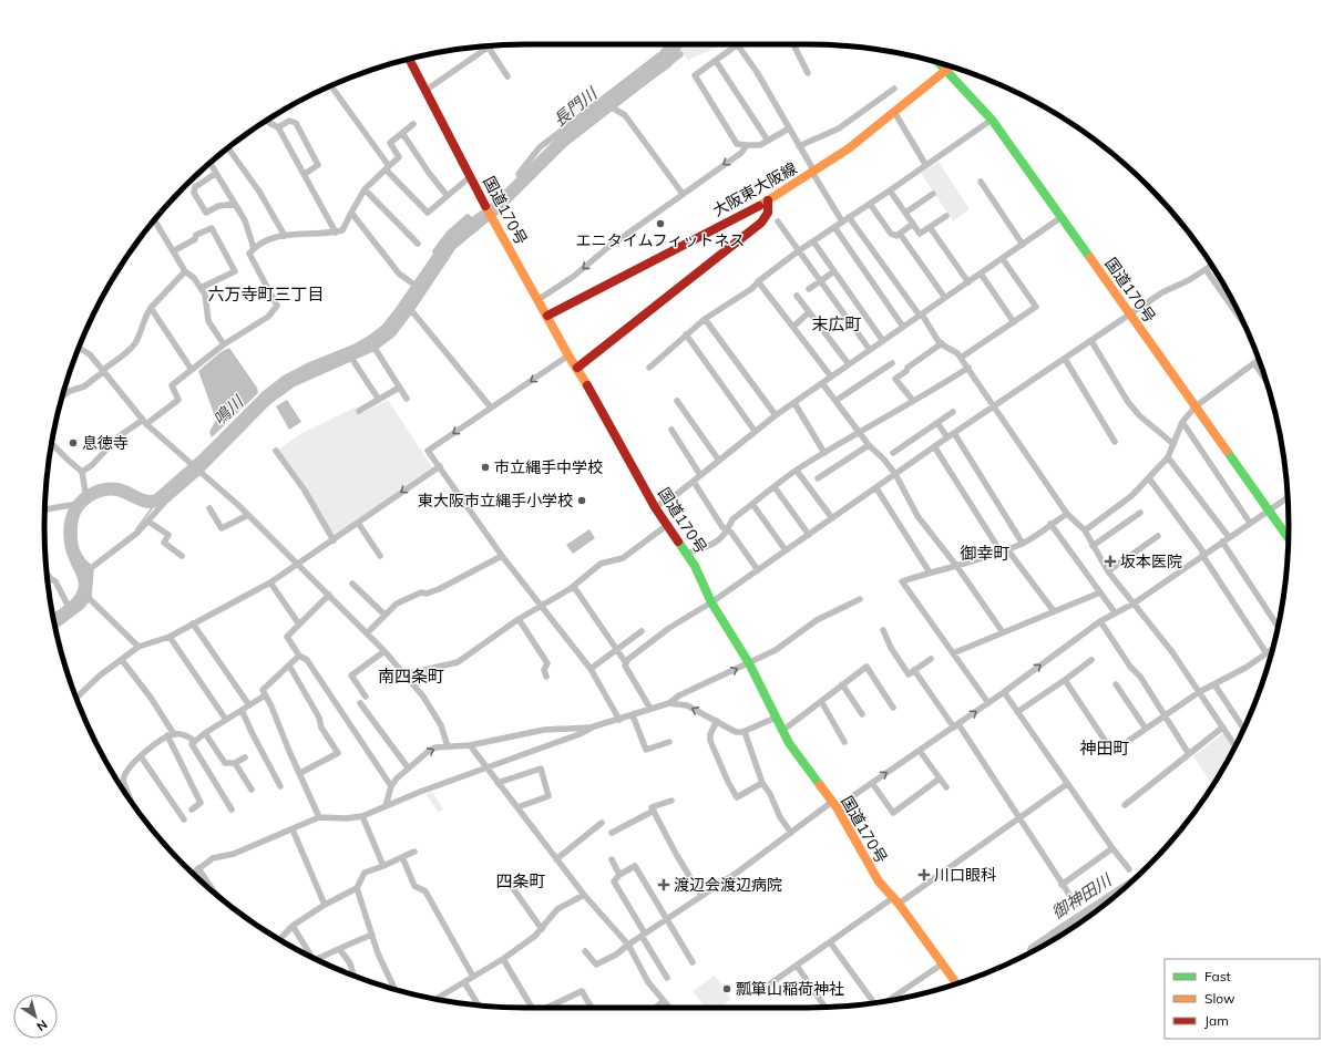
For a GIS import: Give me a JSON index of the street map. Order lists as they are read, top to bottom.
{
  "streets": {
    "main road": ["大阪東大阪線", "国道170号"]
  },
  "crossings": [
    ["大阪東大阪線", "国道170号"]
  ],
  "districts": [
    "六万寺町三丁目",
    "末広町",
    "御幸町",
    "南四条町",
    "神田町",
    "四条町"
  ],
  "water": ["長門川", "鳴川", "御神田川"],
  "places": {
    "other": [
      "エニタイムフィットネス",
      "息徳寺",
      "市立縄手中学校",
      "東大阪市立縄手小学校",
      "瓢箪山稲荷神社"
    ],
    "health": ["坂本医院", "川口眼科", "渡辺会渡辺病院"]
  },
  "legend": ["Fast", "Slow", "Jam"],
  "north": "bottom right"
}
